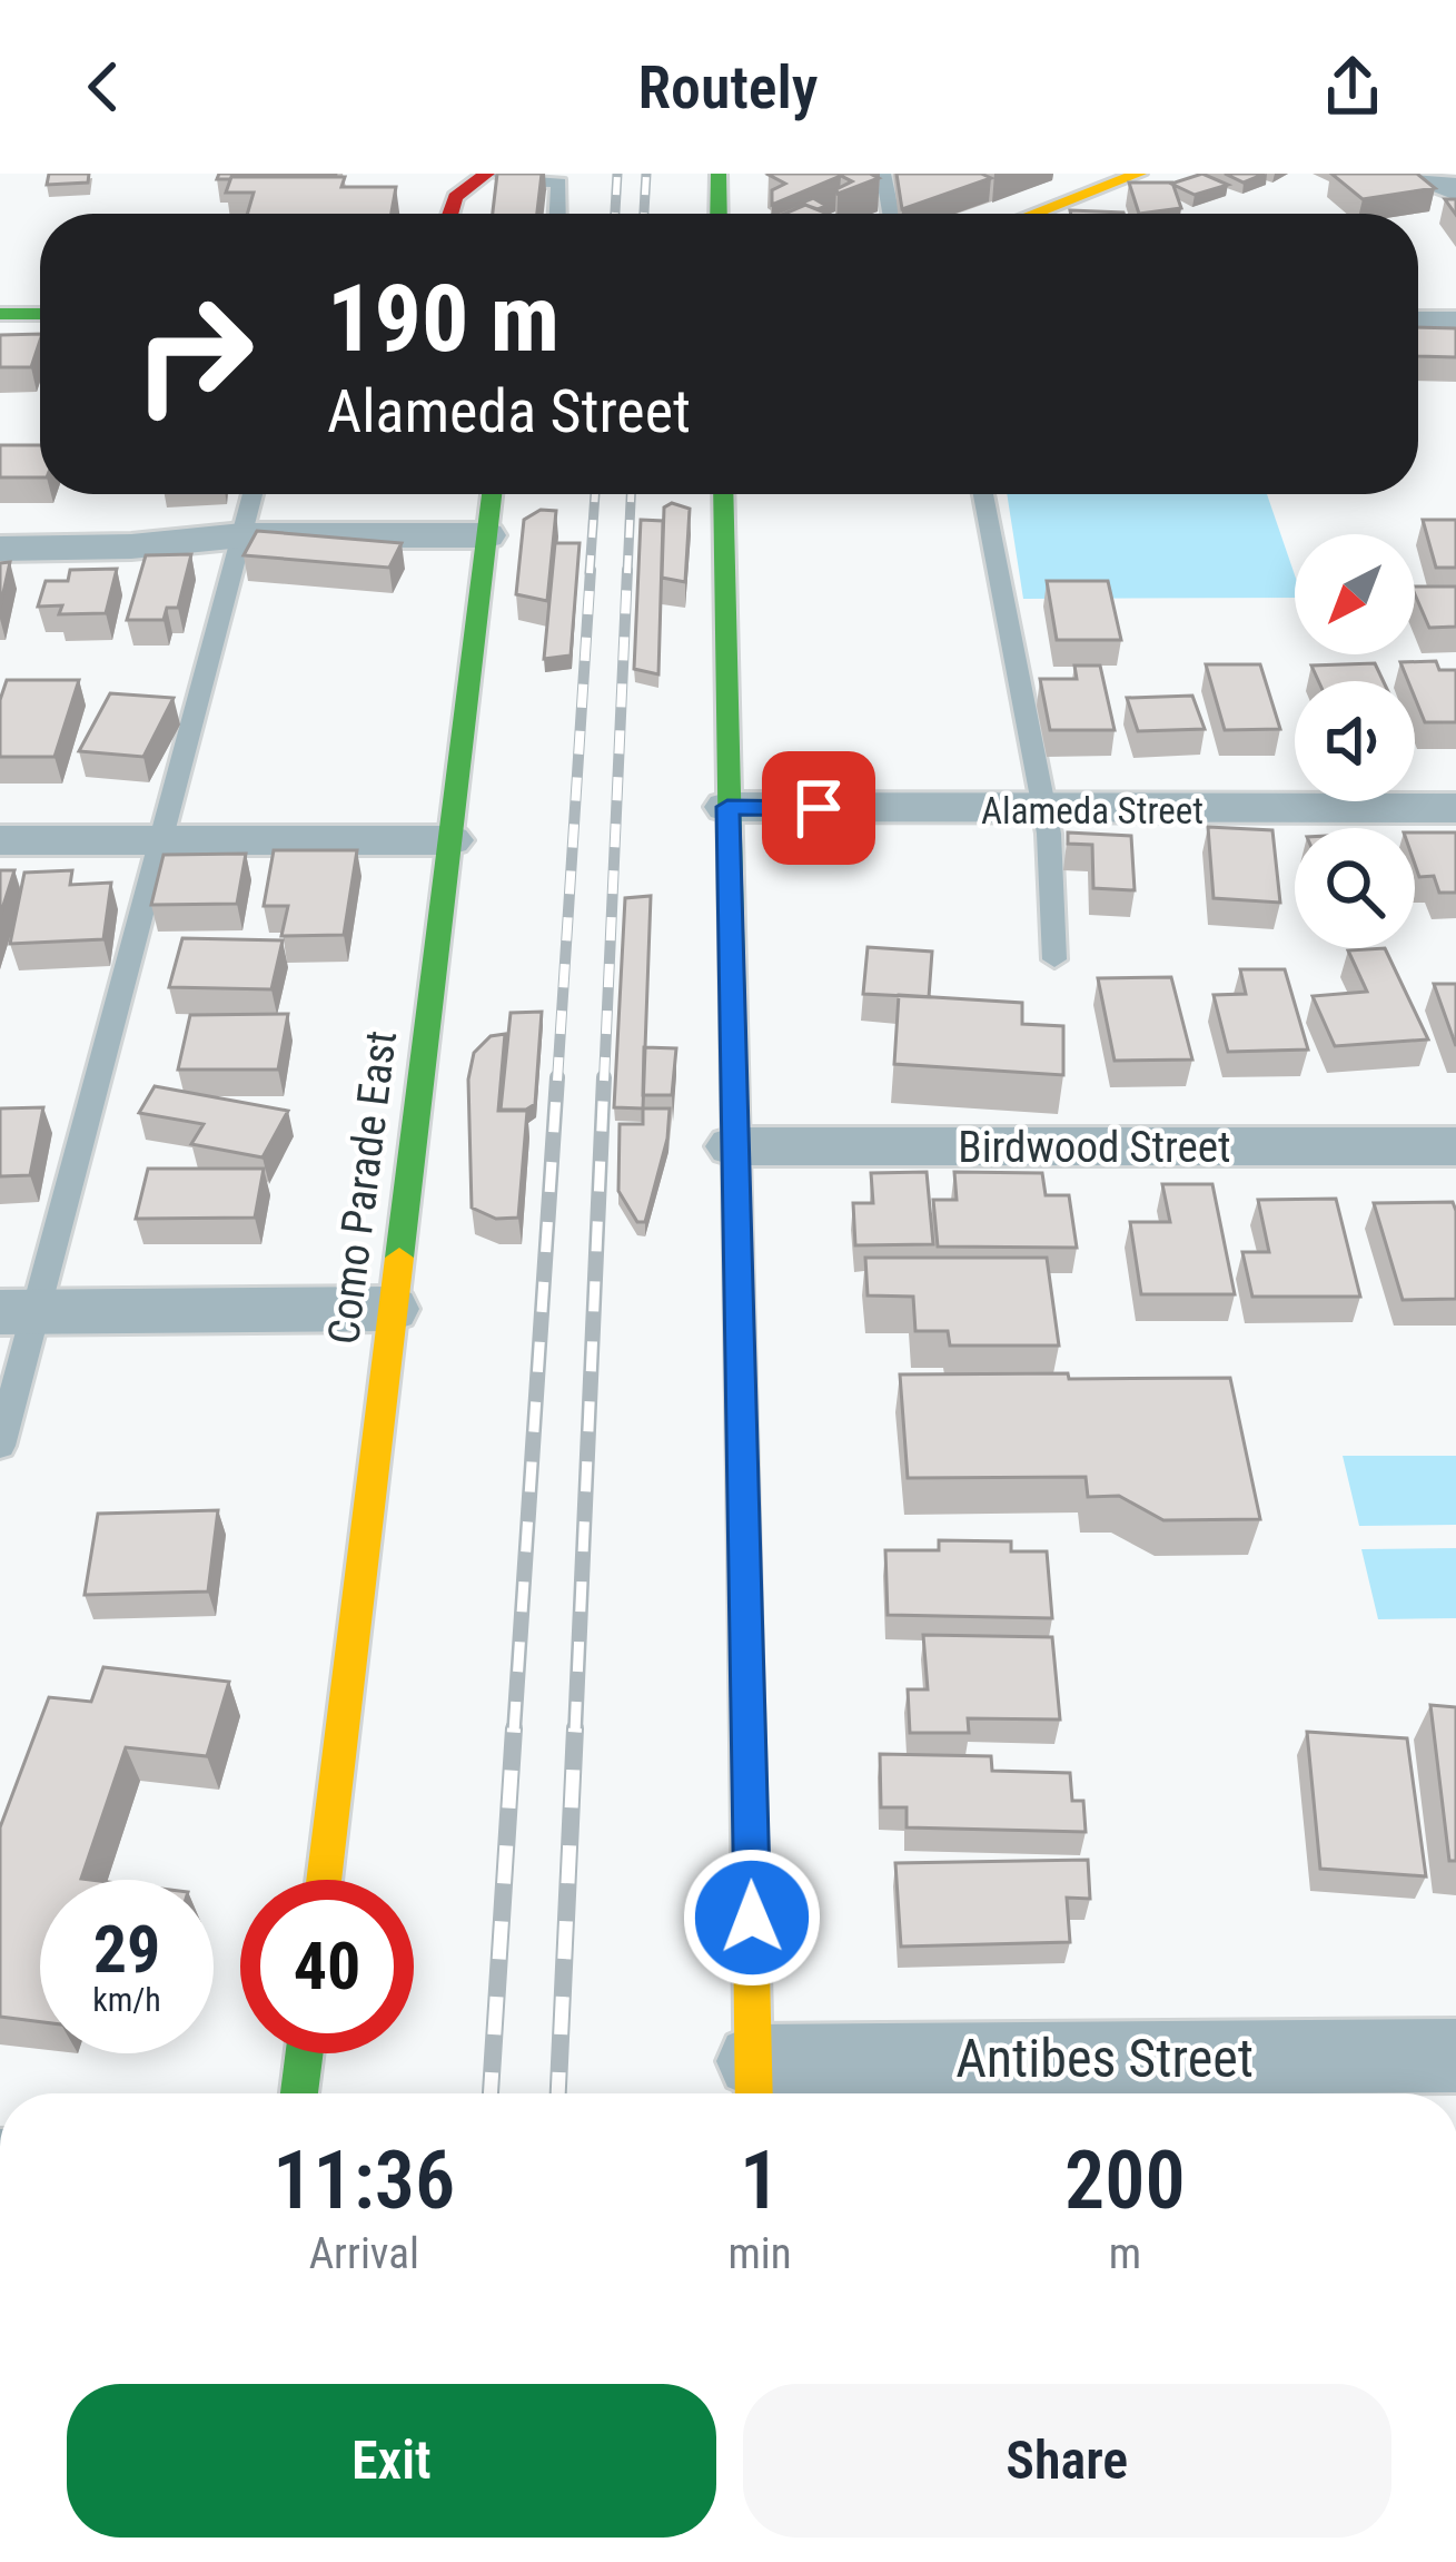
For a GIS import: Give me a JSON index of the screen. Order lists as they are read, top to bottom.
{
  "streets": {
    "street": [
      "Alameda Street",
      "Birdwood Street",
      "Como Parade East",
      "Antibes Street"
    ]
  },
  "north": "bottom left",
  "page": {
    "header": "Routely",
    "turn": ["190 m", "Alameda Street"],
    "speed": "29 km/h",
    "limit": "40",
    "eta": [
      "11:36",
      "Arrival",
      "1",
      "min",
      "200",
      "m"
    ],
    "buttons": ["Exit", "Share"]
  }
}
